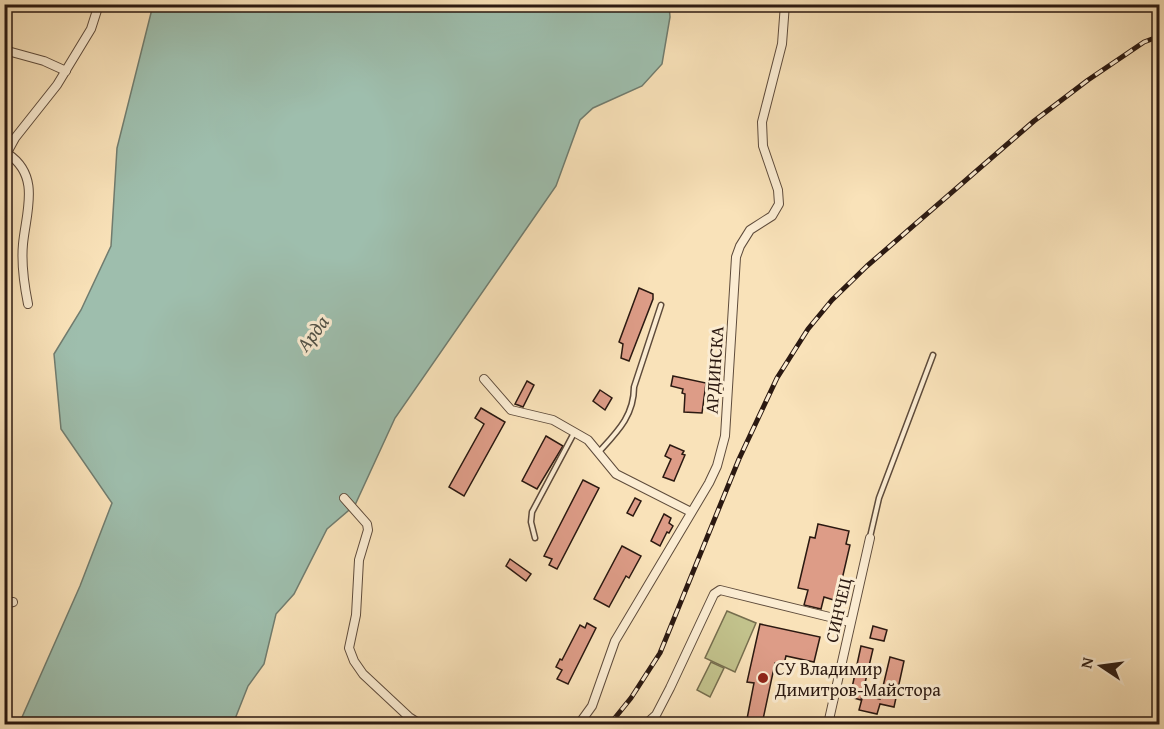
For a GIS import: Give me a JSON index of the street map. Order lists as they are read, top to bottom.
{
  "streets": {
    "street": ["АРДИНСКА", "СИНЧЕЦ"]
  },
  "water": ["Арда"],
  "places": ["СУ Владимир Димитров-Майстора"],
  "north": "left"
}
